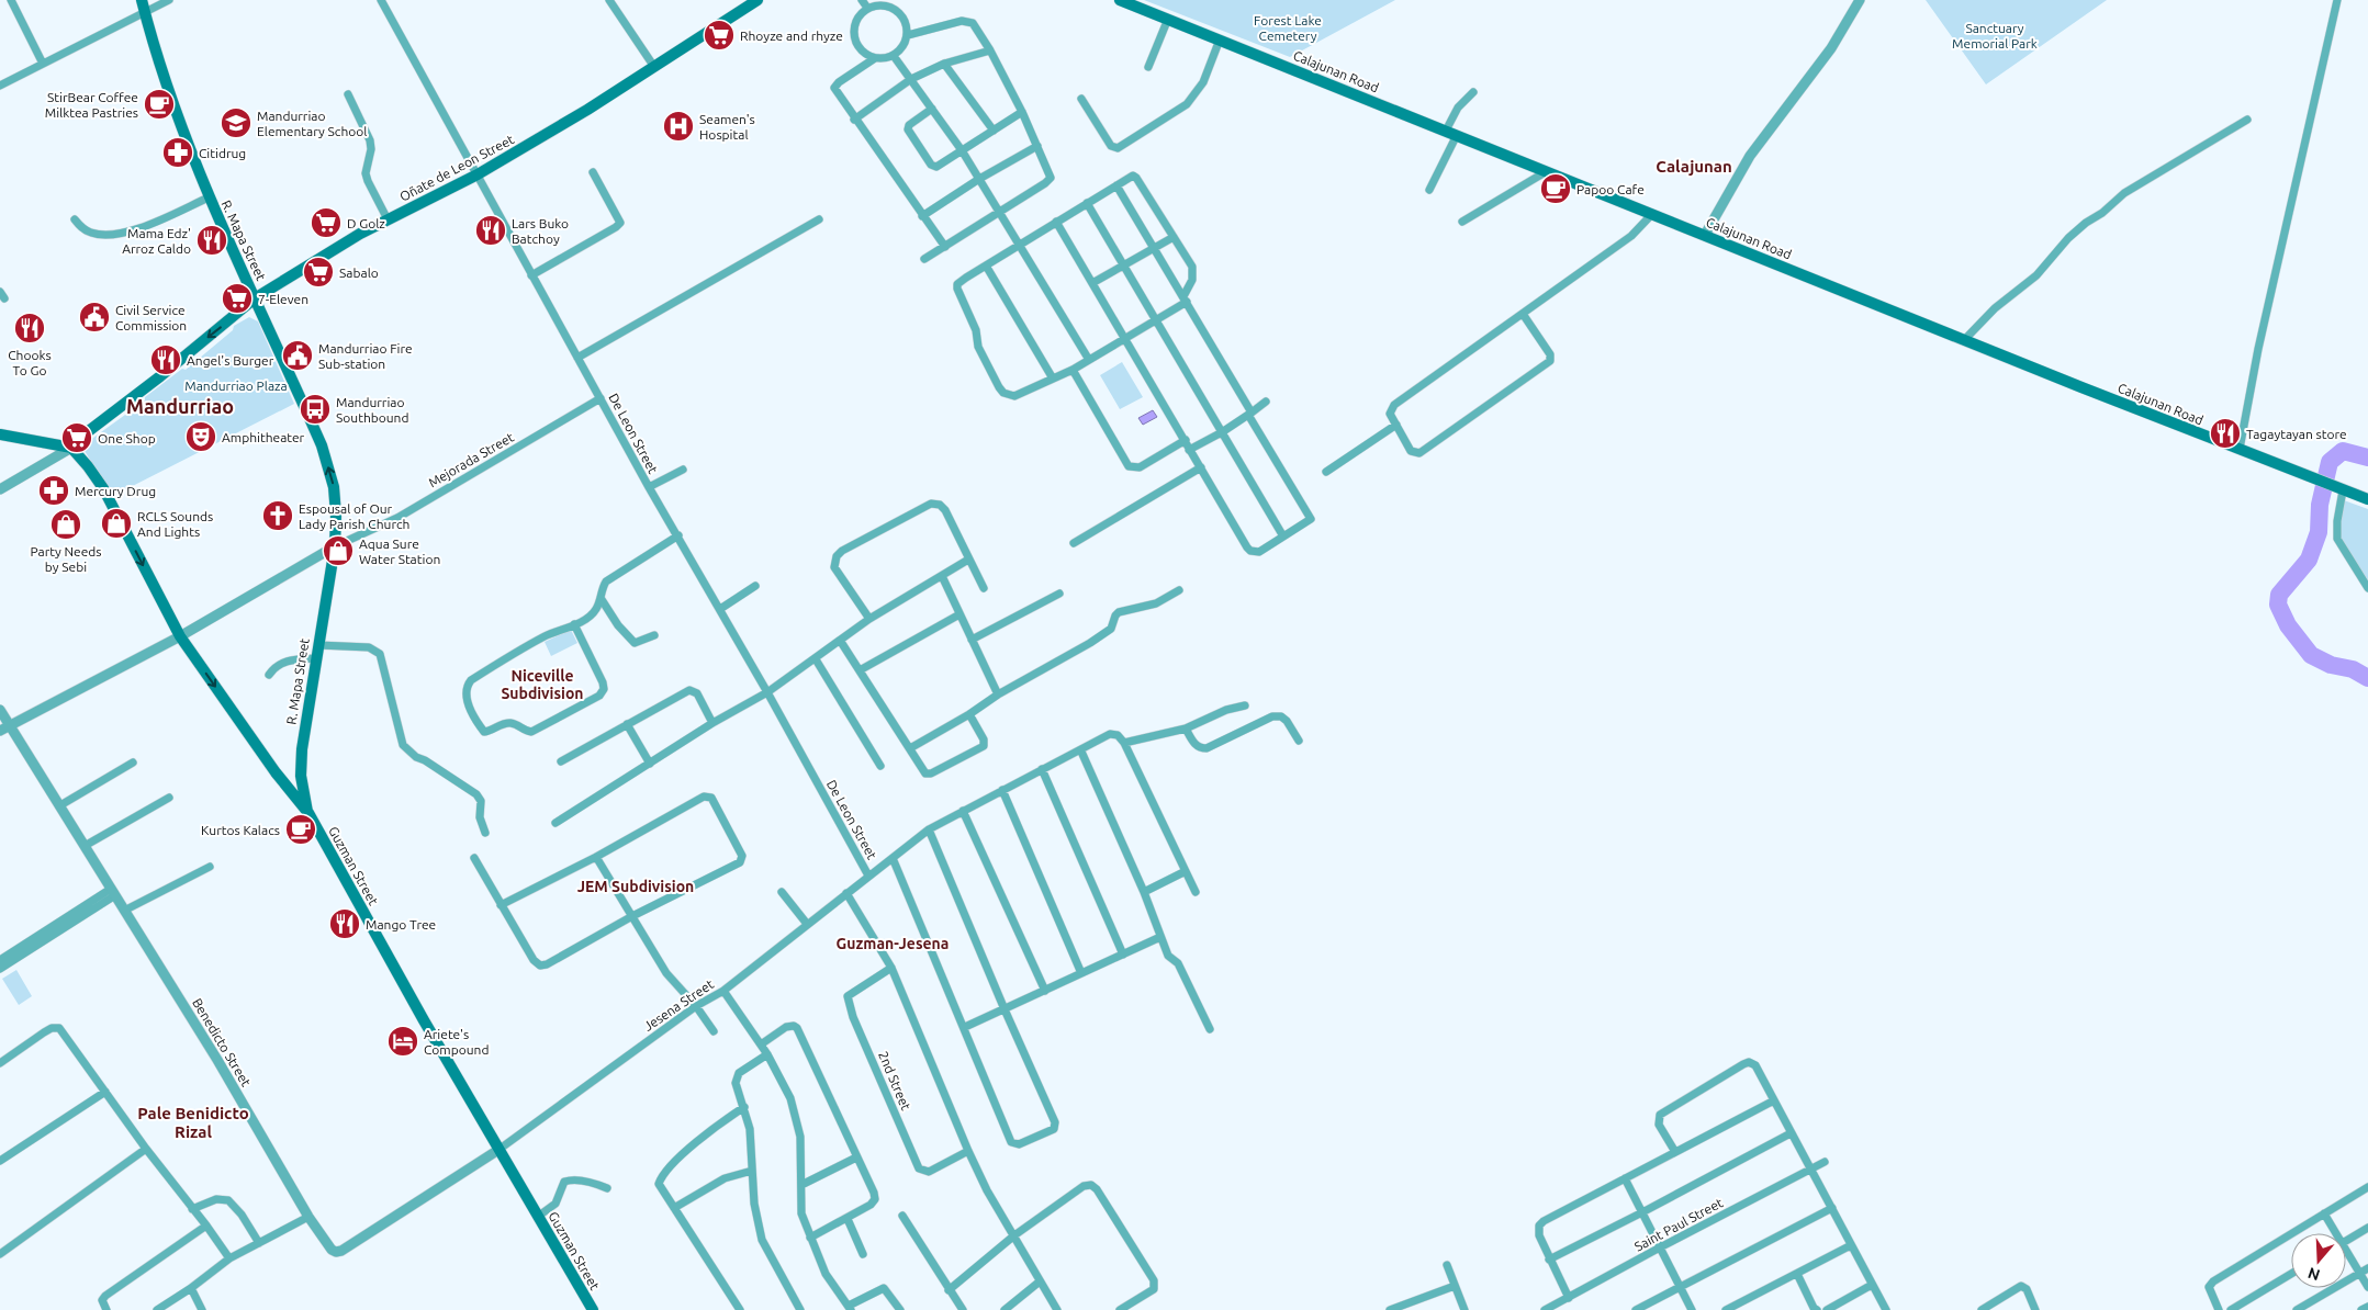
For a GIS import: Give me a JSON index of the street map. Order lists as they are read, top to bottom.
{
  "streets": {
    "main road": [
      "Calajunan Road",
      "Oñate de Leon Street",
      "R. Mapa Street",
      "Guzman Street"
    ],
    "street": [
      "De Leon Street",
      "Mejorada Street",
      "Jesena Street",
      "Benedicto Street",
      "2nd Street",
      "Saint Paul Street"
    ]
  },
  "crossings": [
    ["Oñate de Leon Street", "R. Mapa Street"],
    ["Oñate de Leon Street", "De Leon Street"],
    ["Oñate de Leon Street", "Guzman Street"],
    ["R. Mapa Street", "Mejorada Street"],
    ["R. Mapa Street", "Guzman Street"],
    ["De Leon Street", "Mejorada Street"],
    ["De Leon Street", "Jesena Street"],
    ["Mejorada Street", "Guzman Street"],
    ["Mejorada Street", "Benedicto Street"],
    ["Guzman Street", "Jesena Street"],
    ["Guzman Street", "Benedicto Street"],
    ["Jesena Street", "Benedicto Street"]
  ],
  "one_way": ["Guzman Street"],
  "districts": [
    "Calajunan",
    "Mandurriao",
    "Niceville Subdivision",
    "JEM Subdivision",
    "Guzman-Jesena",
    "Pale Benidicto Rizal"
  ],
  "parks": ["Forest Lake Cemetery", "Sanctuary Memorial Park", "Mandurriao Plaza"],
  "places": {
    "supermarket": [
      "Rhoyze and rhyze",
      "D Golz",
      "Sabalo",
      "7-Eleven",
      "One Shop"
    ],
    "cafe": ["StirBear Coffee Milktea Pastries", "Papoo Cafe", "Kurtos Kalacs"],
    "school or university": ["Mandurriao Elementary School"],
    "hospital": ["Seamen's Hospital"],
    "pharmacy": ["Citidrug", "Mercury Drug"],
    "restaurant": [
      "Lars Buko Batchoy",
      "Mama Edz' Arroz Caldo",
      "Chooks To Go",
      "Angel's Burger",
      "Tagaytayan store",
      "Mango Tree"
    ],
    "public building": ["Civil Service Commission", "Mandurriao Fire Sub-station"],
    "bus stop": ["Mandurriao Southbound"],
    "theatre": ["Amphitheater"],
    "church": ["Espousal of Our Lady Parish Church"],
    "shop": ["RCLS Sounds And Lights", "Party Needs by Sebi", "Aqua Sure Water Station"],
    "hotel": ["Ariete's Compound"]
  },
  "north": "bottom"
}
